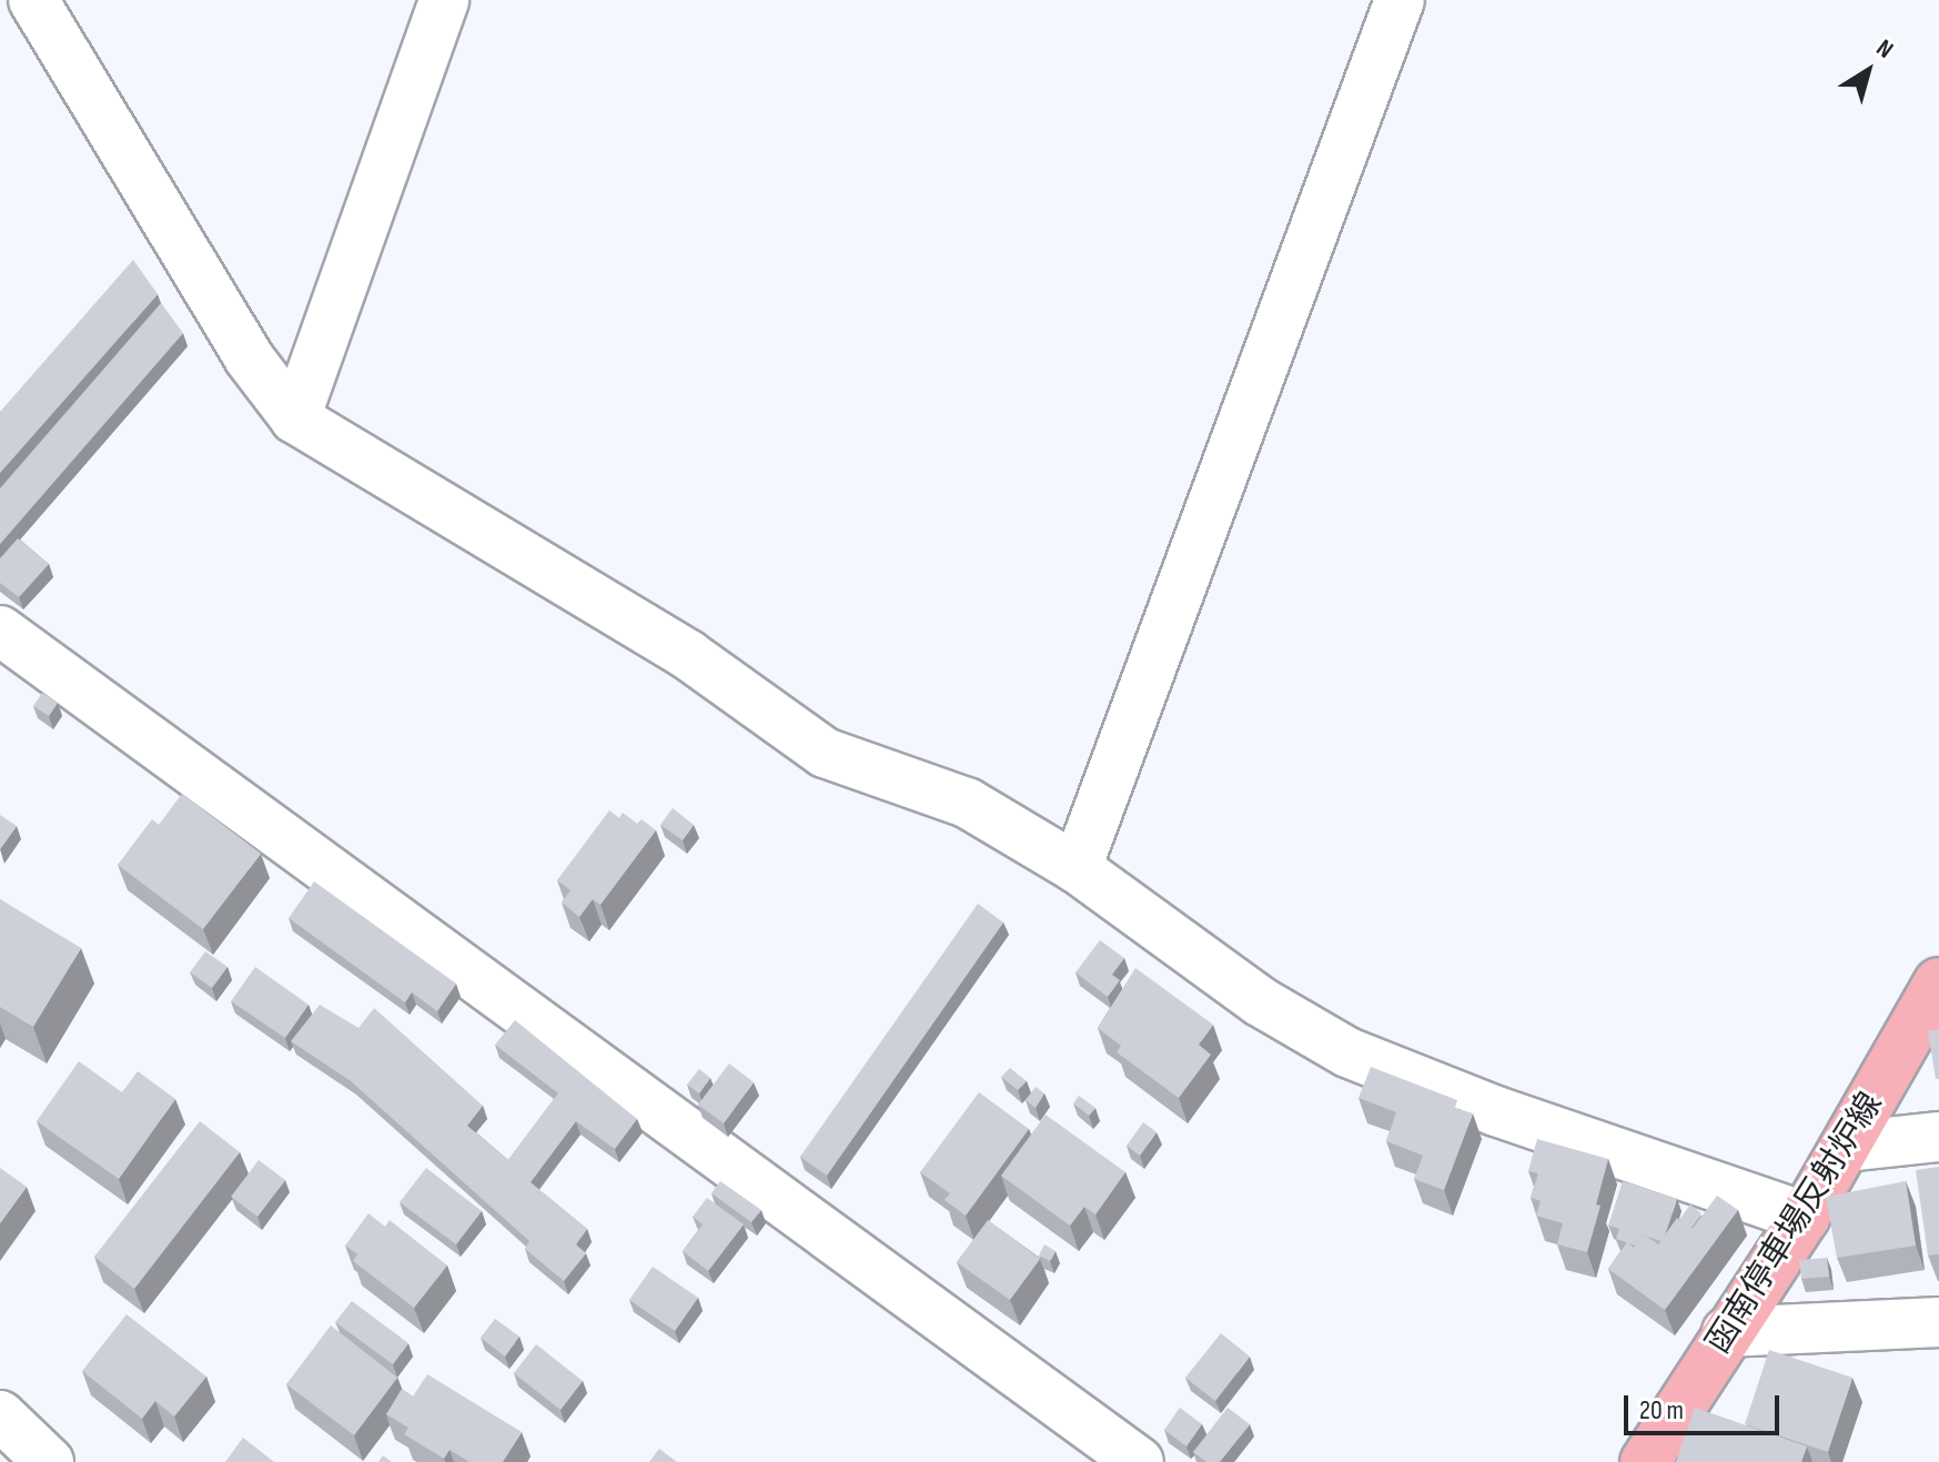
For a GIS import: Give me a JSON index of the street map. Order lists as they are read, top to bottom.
{
  "streets": {
    "main road": ["函南停車場反射炉線"]
  },
  "scale_bar": "20 m",
  "north": "top right"
}
